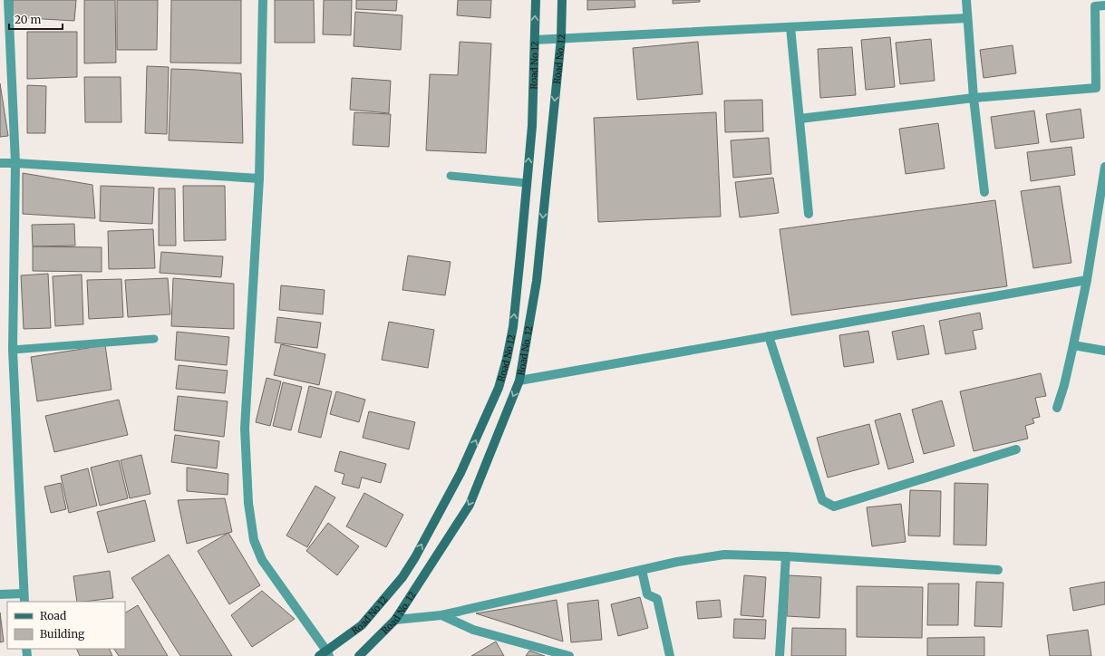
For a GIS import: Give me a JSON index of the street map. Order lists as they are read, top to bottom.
{
  "streets": {
    "main road": ["Road No. 12", "Road No 12"]
  },
  "one_way": ["Road No. 12", "Road No 12"],
  "legend": ["Road", "Building"],
  "scale_bar": "20 m"
}
